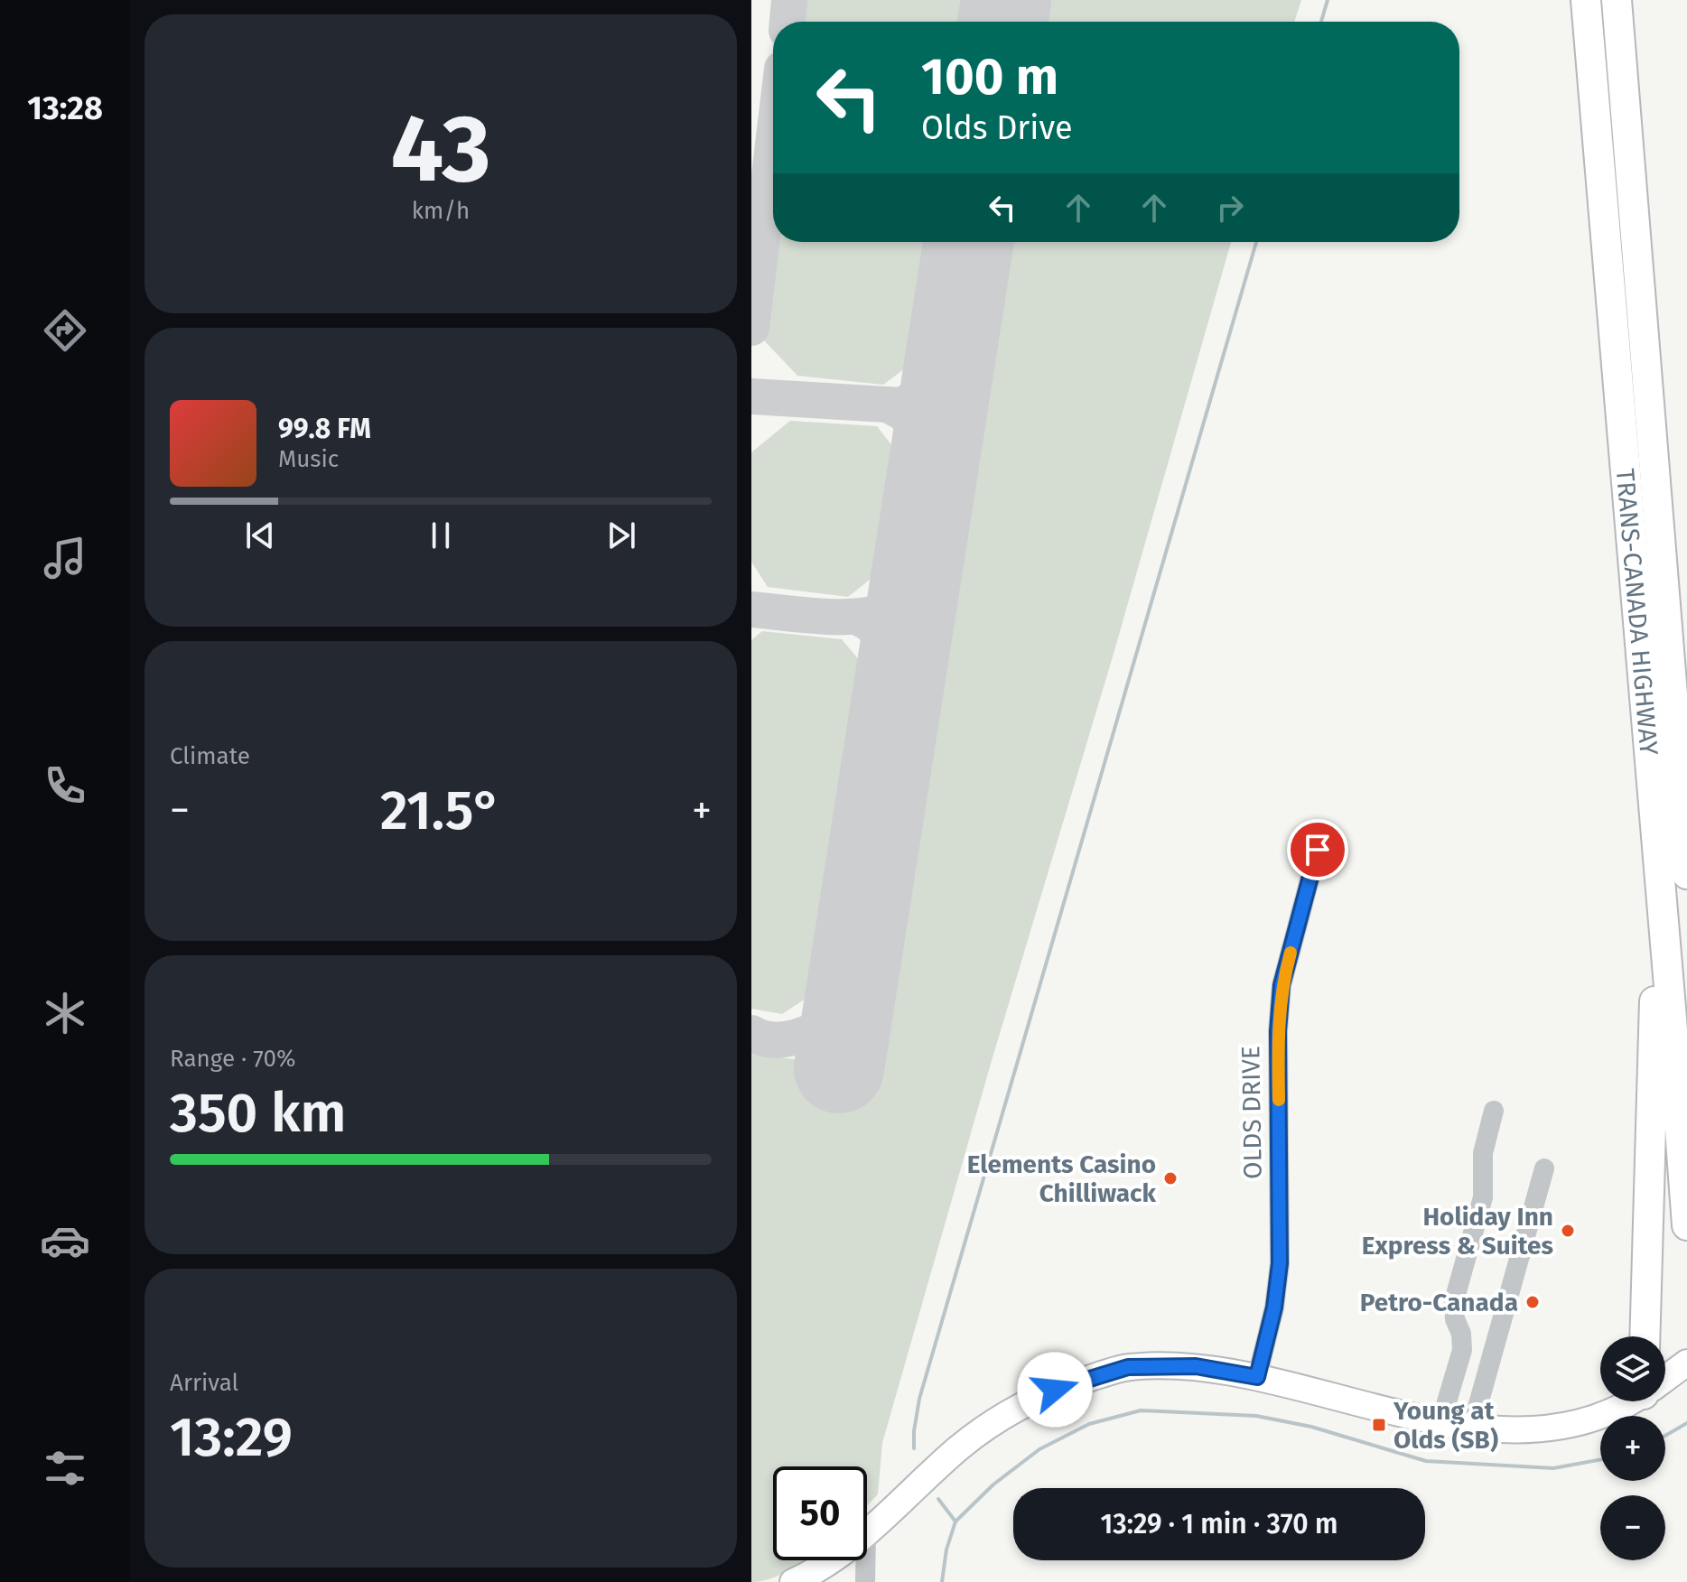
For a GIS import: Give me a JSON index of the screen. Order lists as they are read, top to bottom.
{
  "streets": {
    "highway": ["TRANS-CANADA HIGHWAY"],
    "street": ["OLDS DRIVE"]
  },
  "places": {
    "other": ["Elements Casino Chilliwack", "Holiday Inn Express & Suites", "Petro-Canada"],
    "transit": ["Young at Olds (SB)"]
  },
  "page": {
    "tabs": "13:28",
    "tile": [
      ["43", "km/h"],
      "Climate",
      ["Range · 70%", "350 km"],
      ["Arrival", "13:29"]
    ],
    "turn": ["100 m", "Olds Drive"],
    "song": ["99.8 FM", "Music"],
    "heat": ["−", "21.5°", "+"],
    "map_buttons": ["+", "−"],
    "limit": "50",
    "trip": "13:29 · 1 min · 370 m"
  }
}
